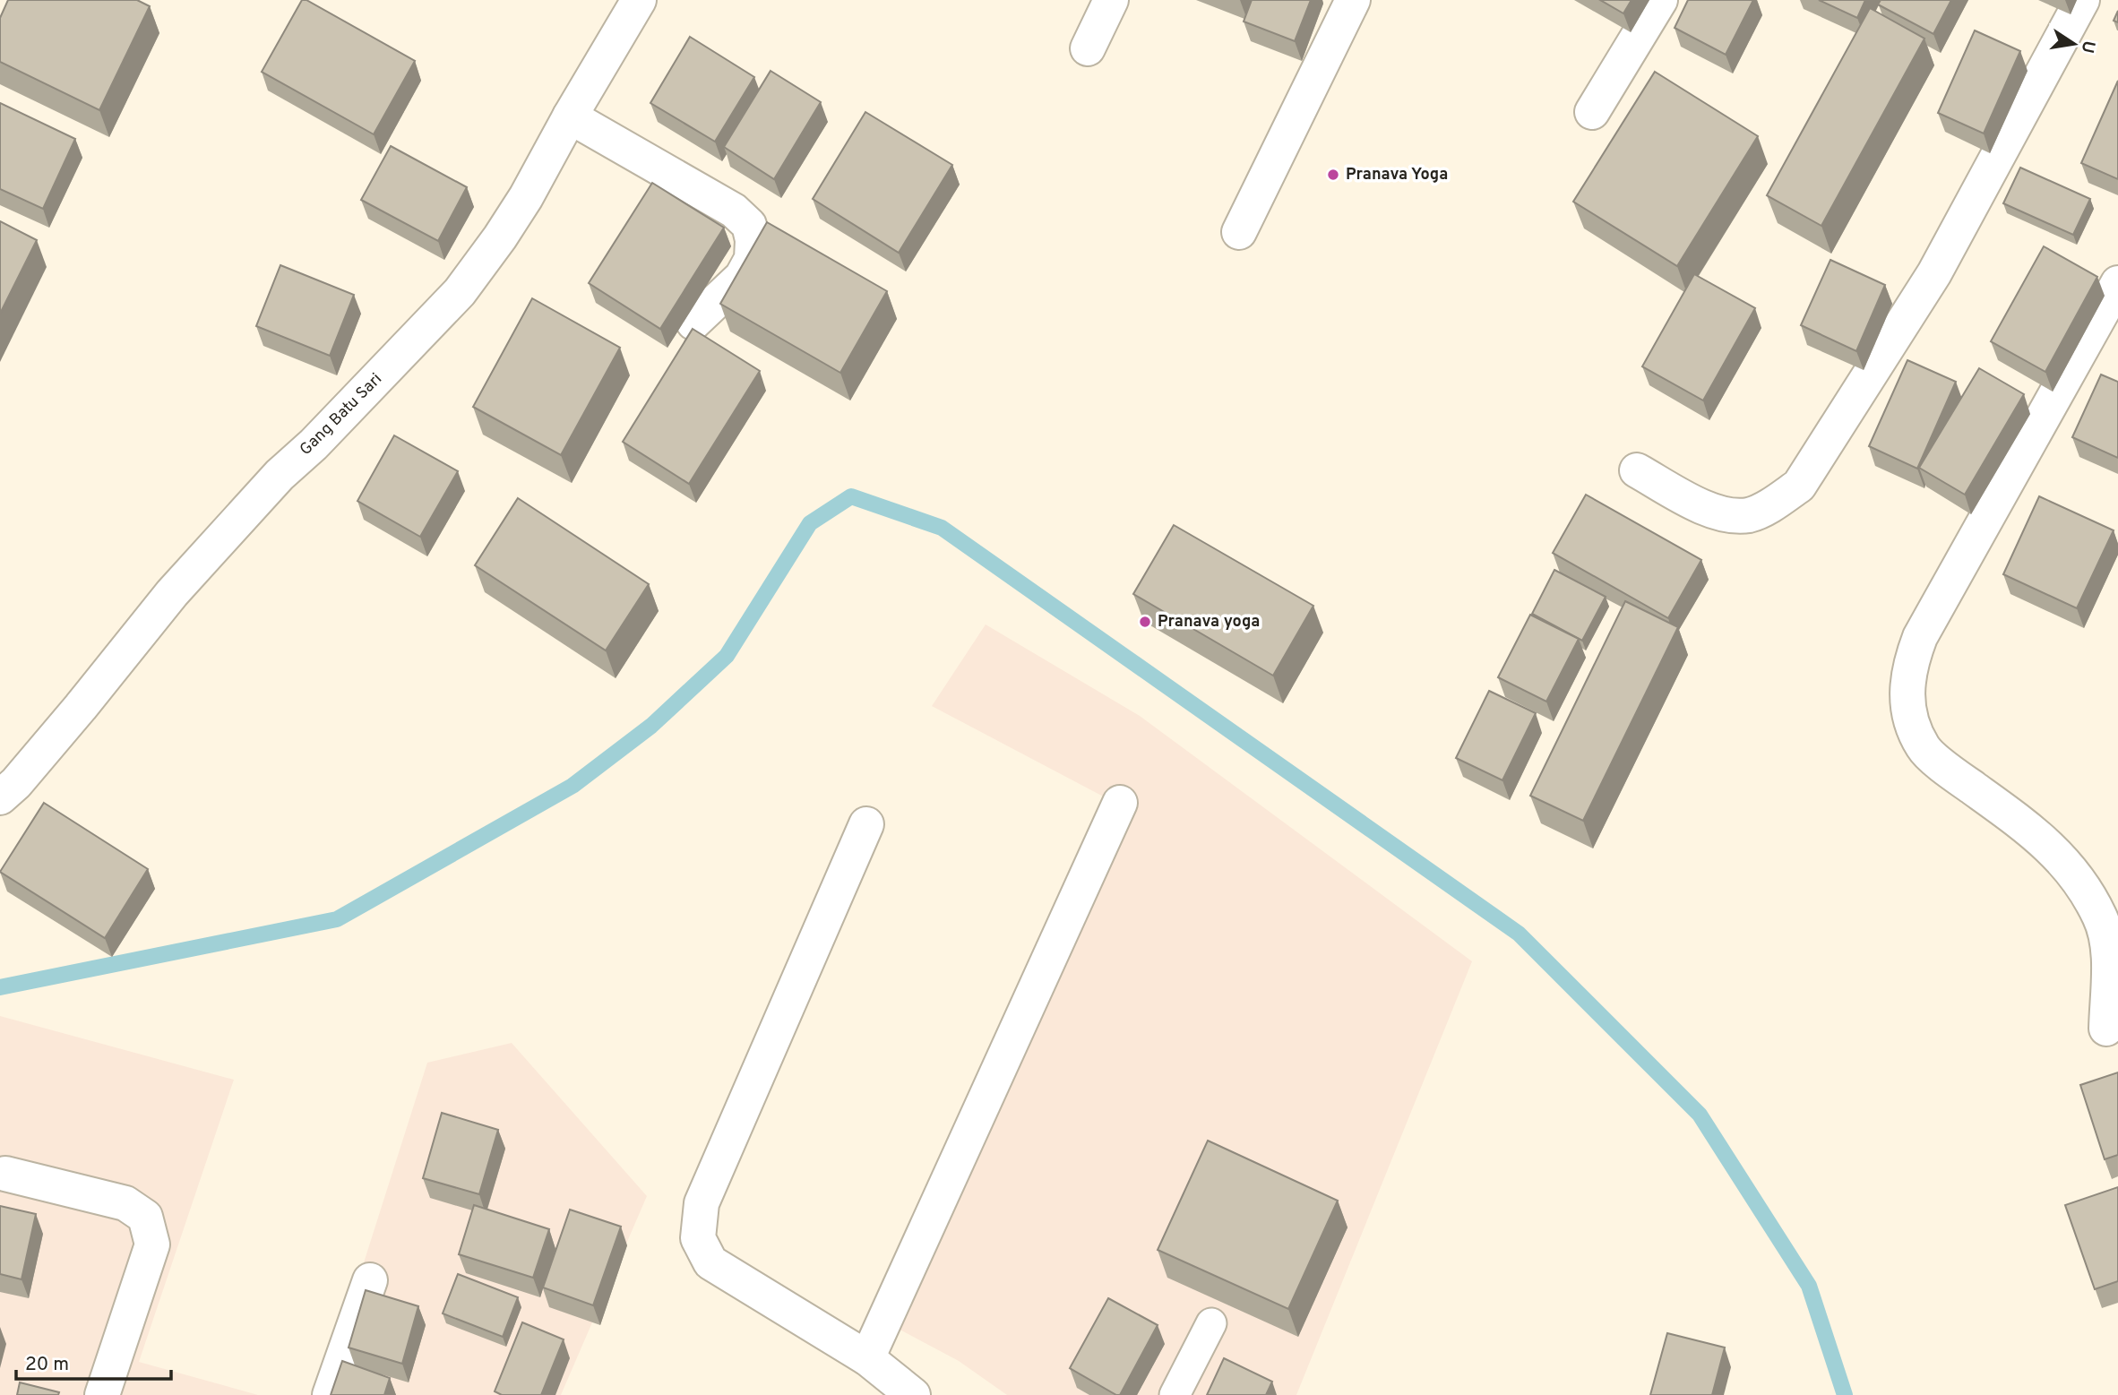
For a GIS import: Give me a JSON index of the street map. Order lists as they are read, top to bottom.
{
  "streets": {
    "street": ["Gang Batu Sari"]
  },
  "places": ["Pranava Yoga", "Pranava yoga"],
  "scale_bar": "20 m",
  "north": "right"
}
